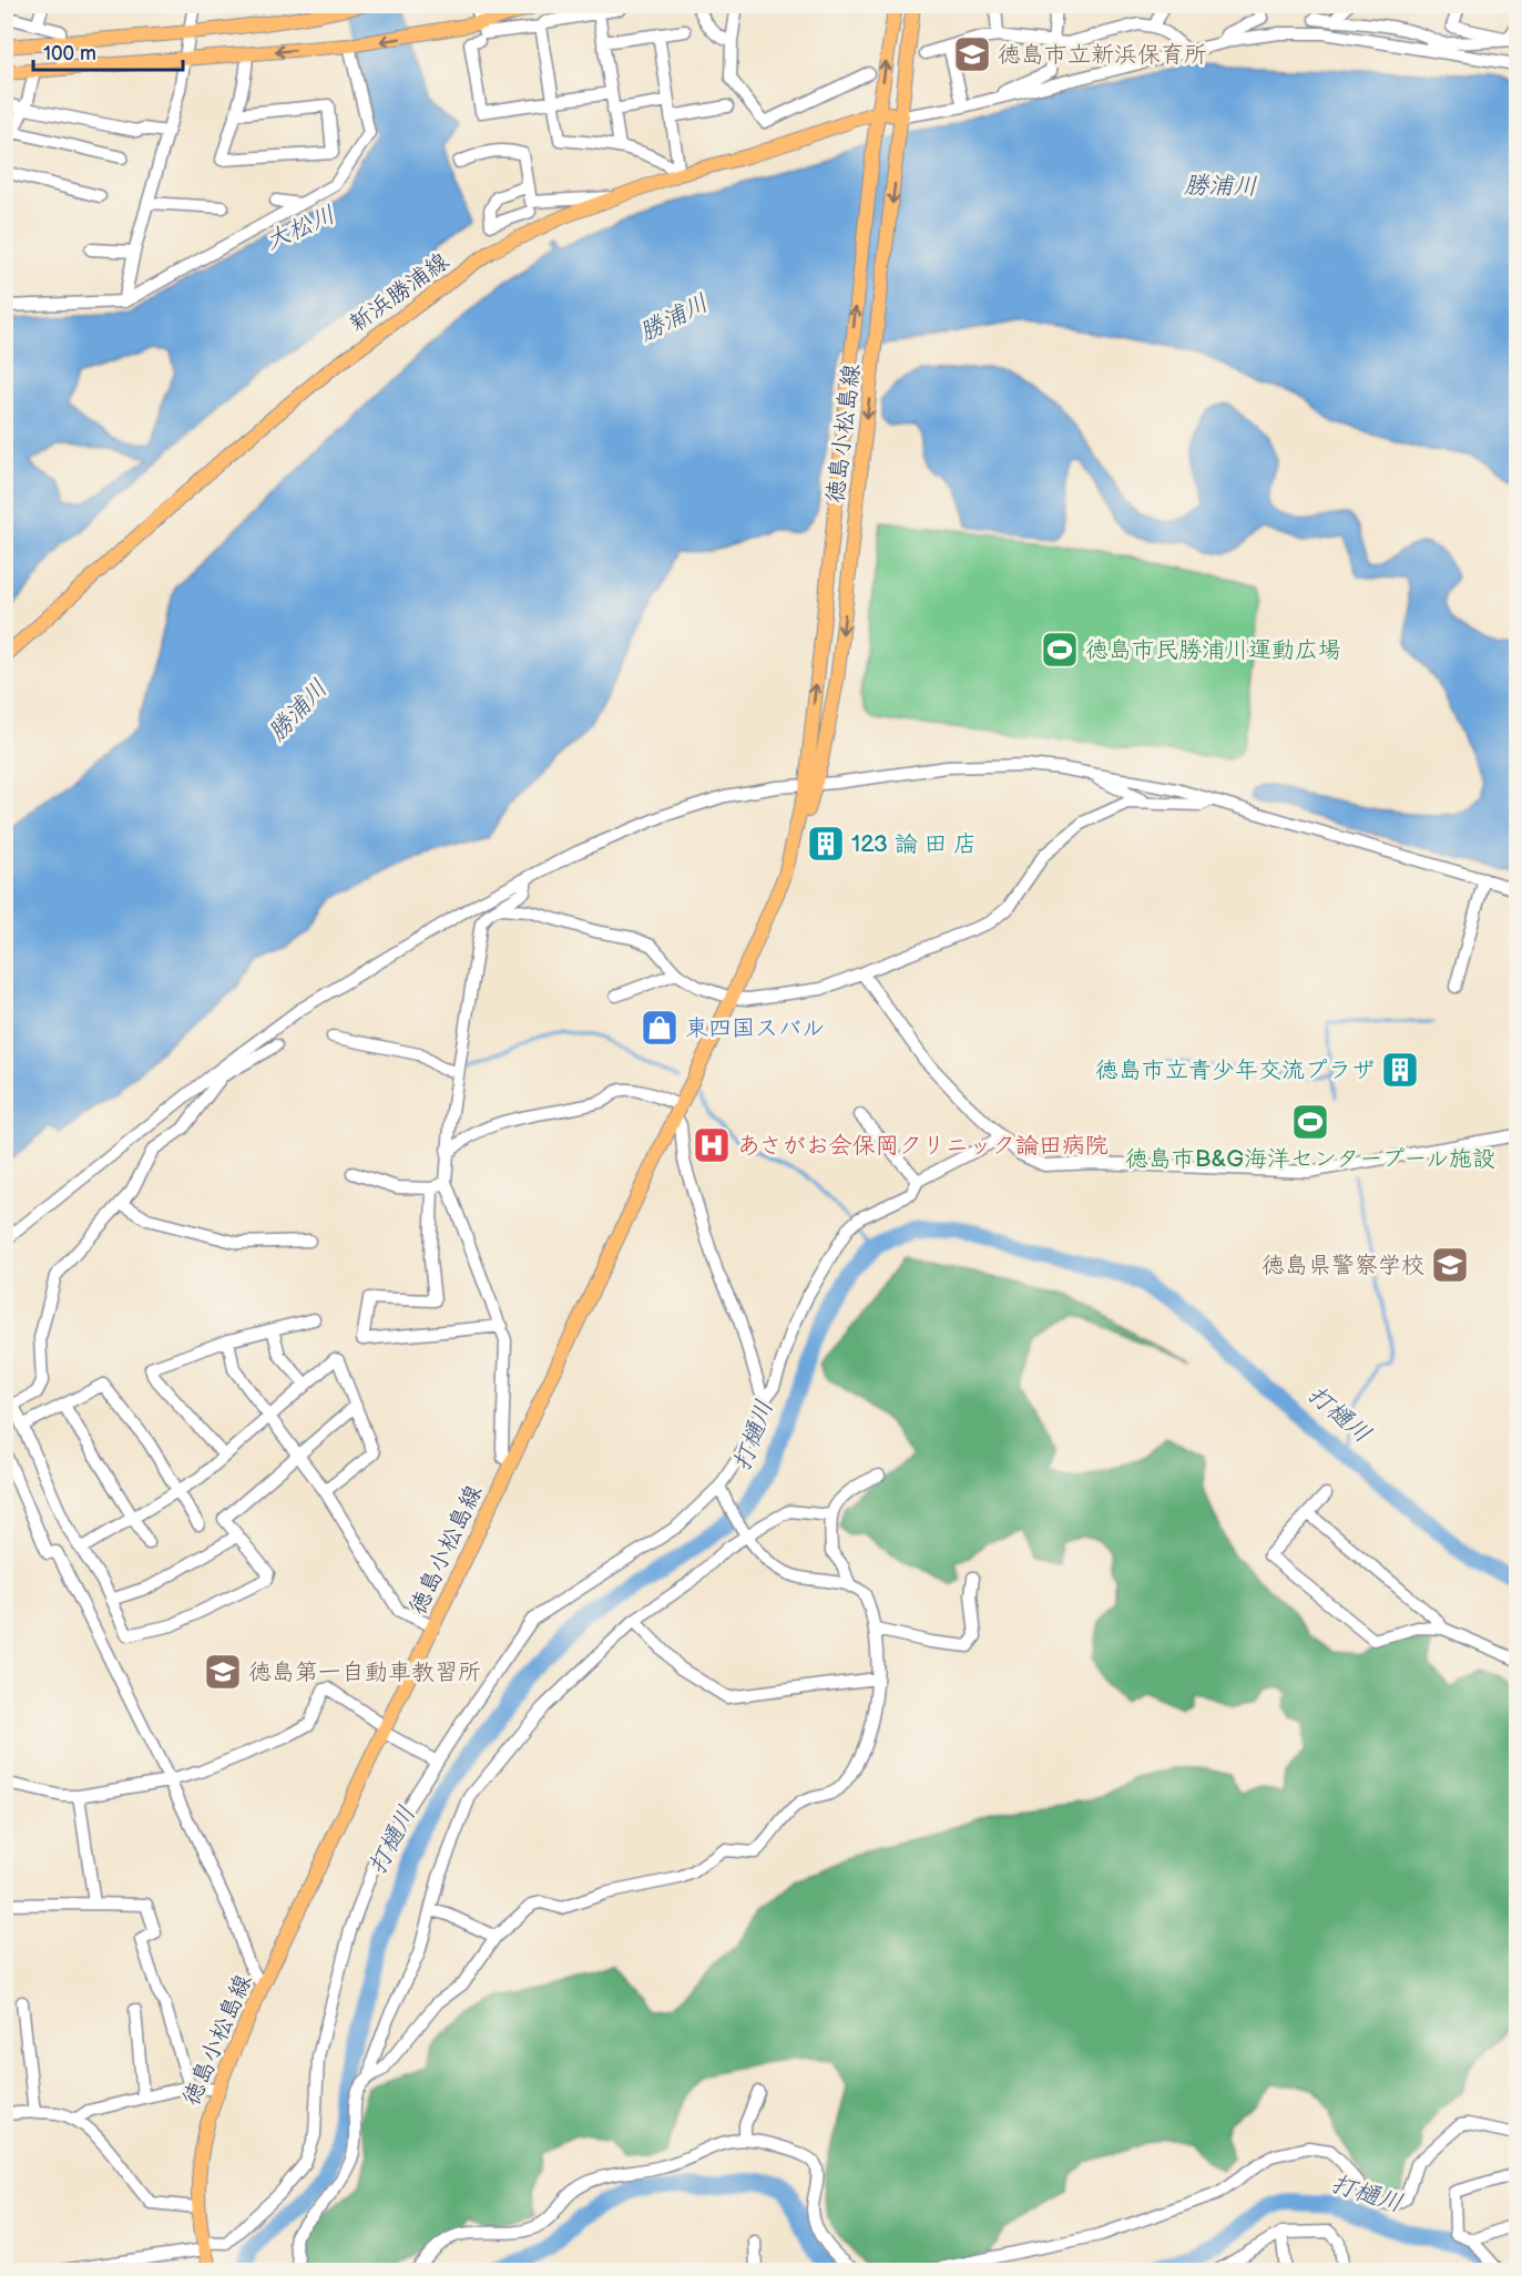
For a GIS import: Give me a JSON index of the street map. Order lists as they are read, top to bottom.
{
  "streets": {
    "main road": ["新浜勝浦線", "徳島小松島線"]
  },
  "crossings": [
    ["新浜勝浦線", "徳島小松島線"]
  ],
  "water": ["勝浦川", "大松川", "打樋川"],
  "places": {
    "school or university": ["徳島市立新浜保育所", "徳島県警察学校", "徳島第一自動車教習所"],
    "sports": ["徳島市民勝浦川運動広場", "徳島市B&G海洋センタープール施設"],
    "building": ["123 論 田 店", "徳島市立青少年交流プラザ"],
    "shop": ["東四国スバル"],
    "hospital": ["あさがお会保岡クリニック論田病院"]
  },
  "scale_bar": "100 m"
}
